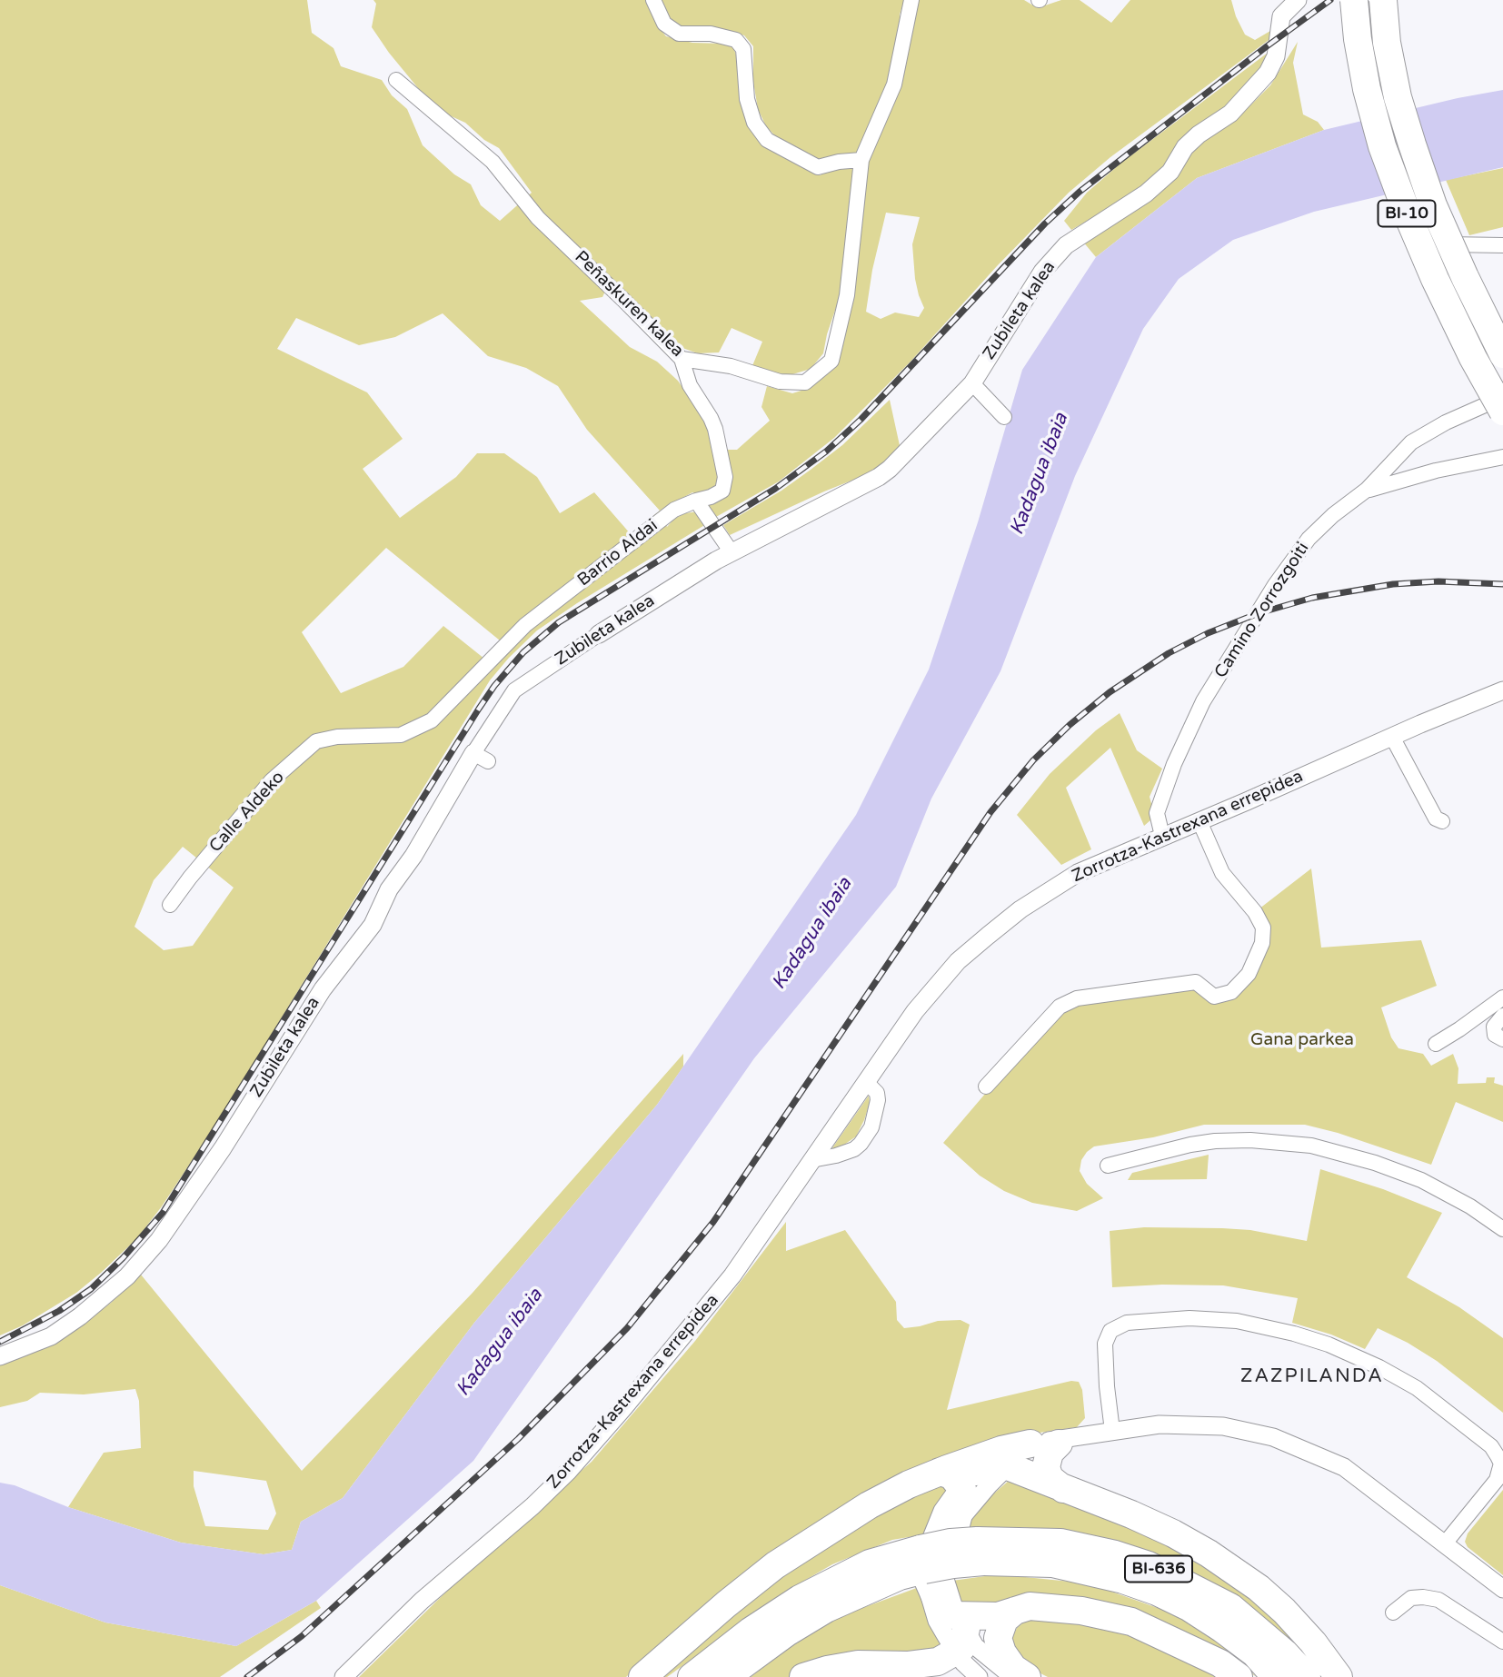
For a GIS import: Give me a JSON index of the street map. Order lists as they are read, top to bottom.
{
  "streets": {
    "highway": ["BI-10", "BI-636"],
    "street": [
      "Peñaskuren kalea",
      "Zubileta kalea",
      "Barrio Aldai",
      "Camino Zorrozgoiti",
      "Calle Aldeko",
      "Zorrotza-Kastrexana errepidea"
    ]
  },
  "crossings": [
    ["Peñaskuren kalea", "Barrio Aldai"],
    ["Barrio Aldai", "Calle Aldeko"],
    ["Camino Zorrozgoiti", "Zorrotza-Kastrexana errepidea"]
  ],
  "districts": ["ZAZPILANDA"],
  "water": ["Kadagua ibaia"],
  "parks": ["Gana parkea"]
}
